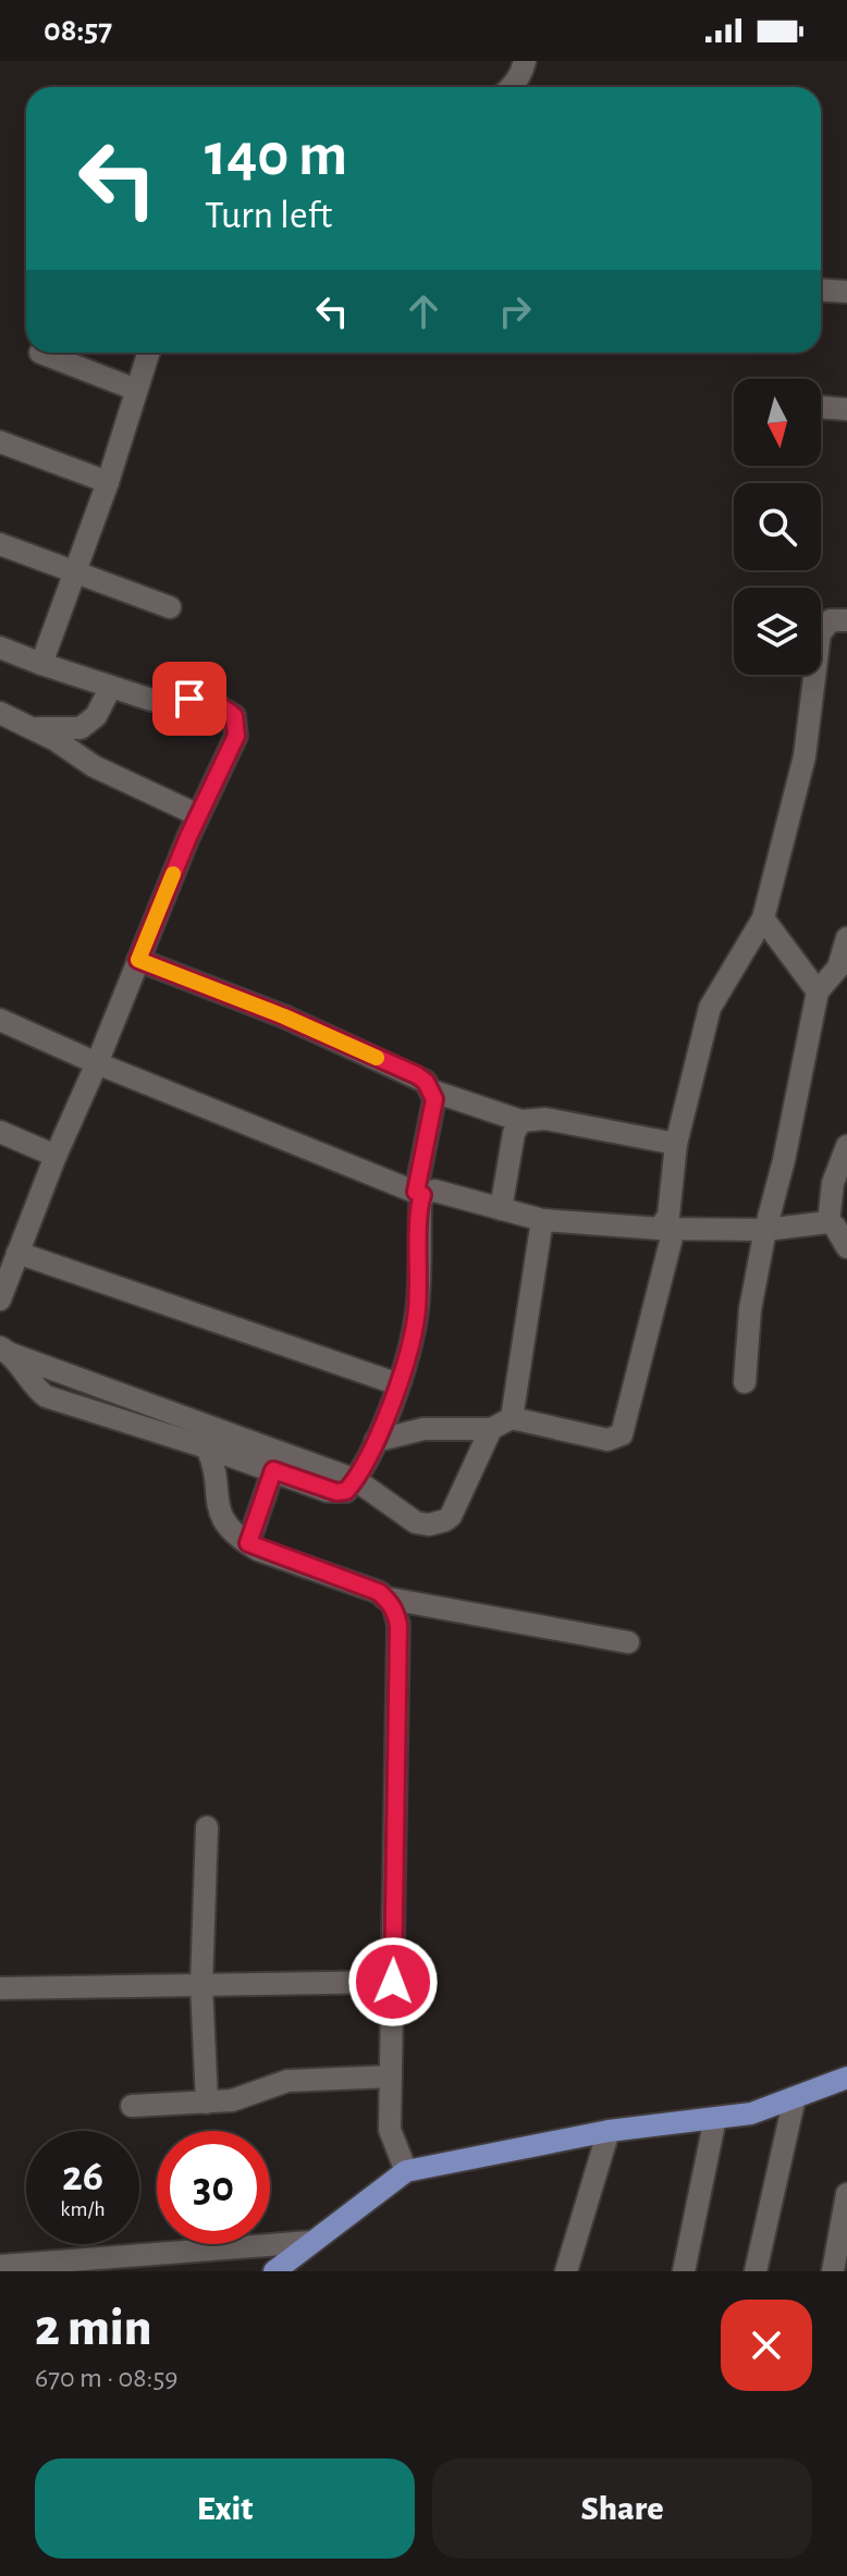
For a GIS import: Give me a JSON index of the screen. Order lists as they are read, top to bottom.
{
  "north": "bottom",
  "page": {
    "status": "08:57",
    "turn": ["140 m", "Turn left"],
    "speed": "26 km/h",
    "limit": "30",
    "heading": ["2 min", "670 m · 08:59"],
    "buttons": ["Exit", "Share"]
  }
}
